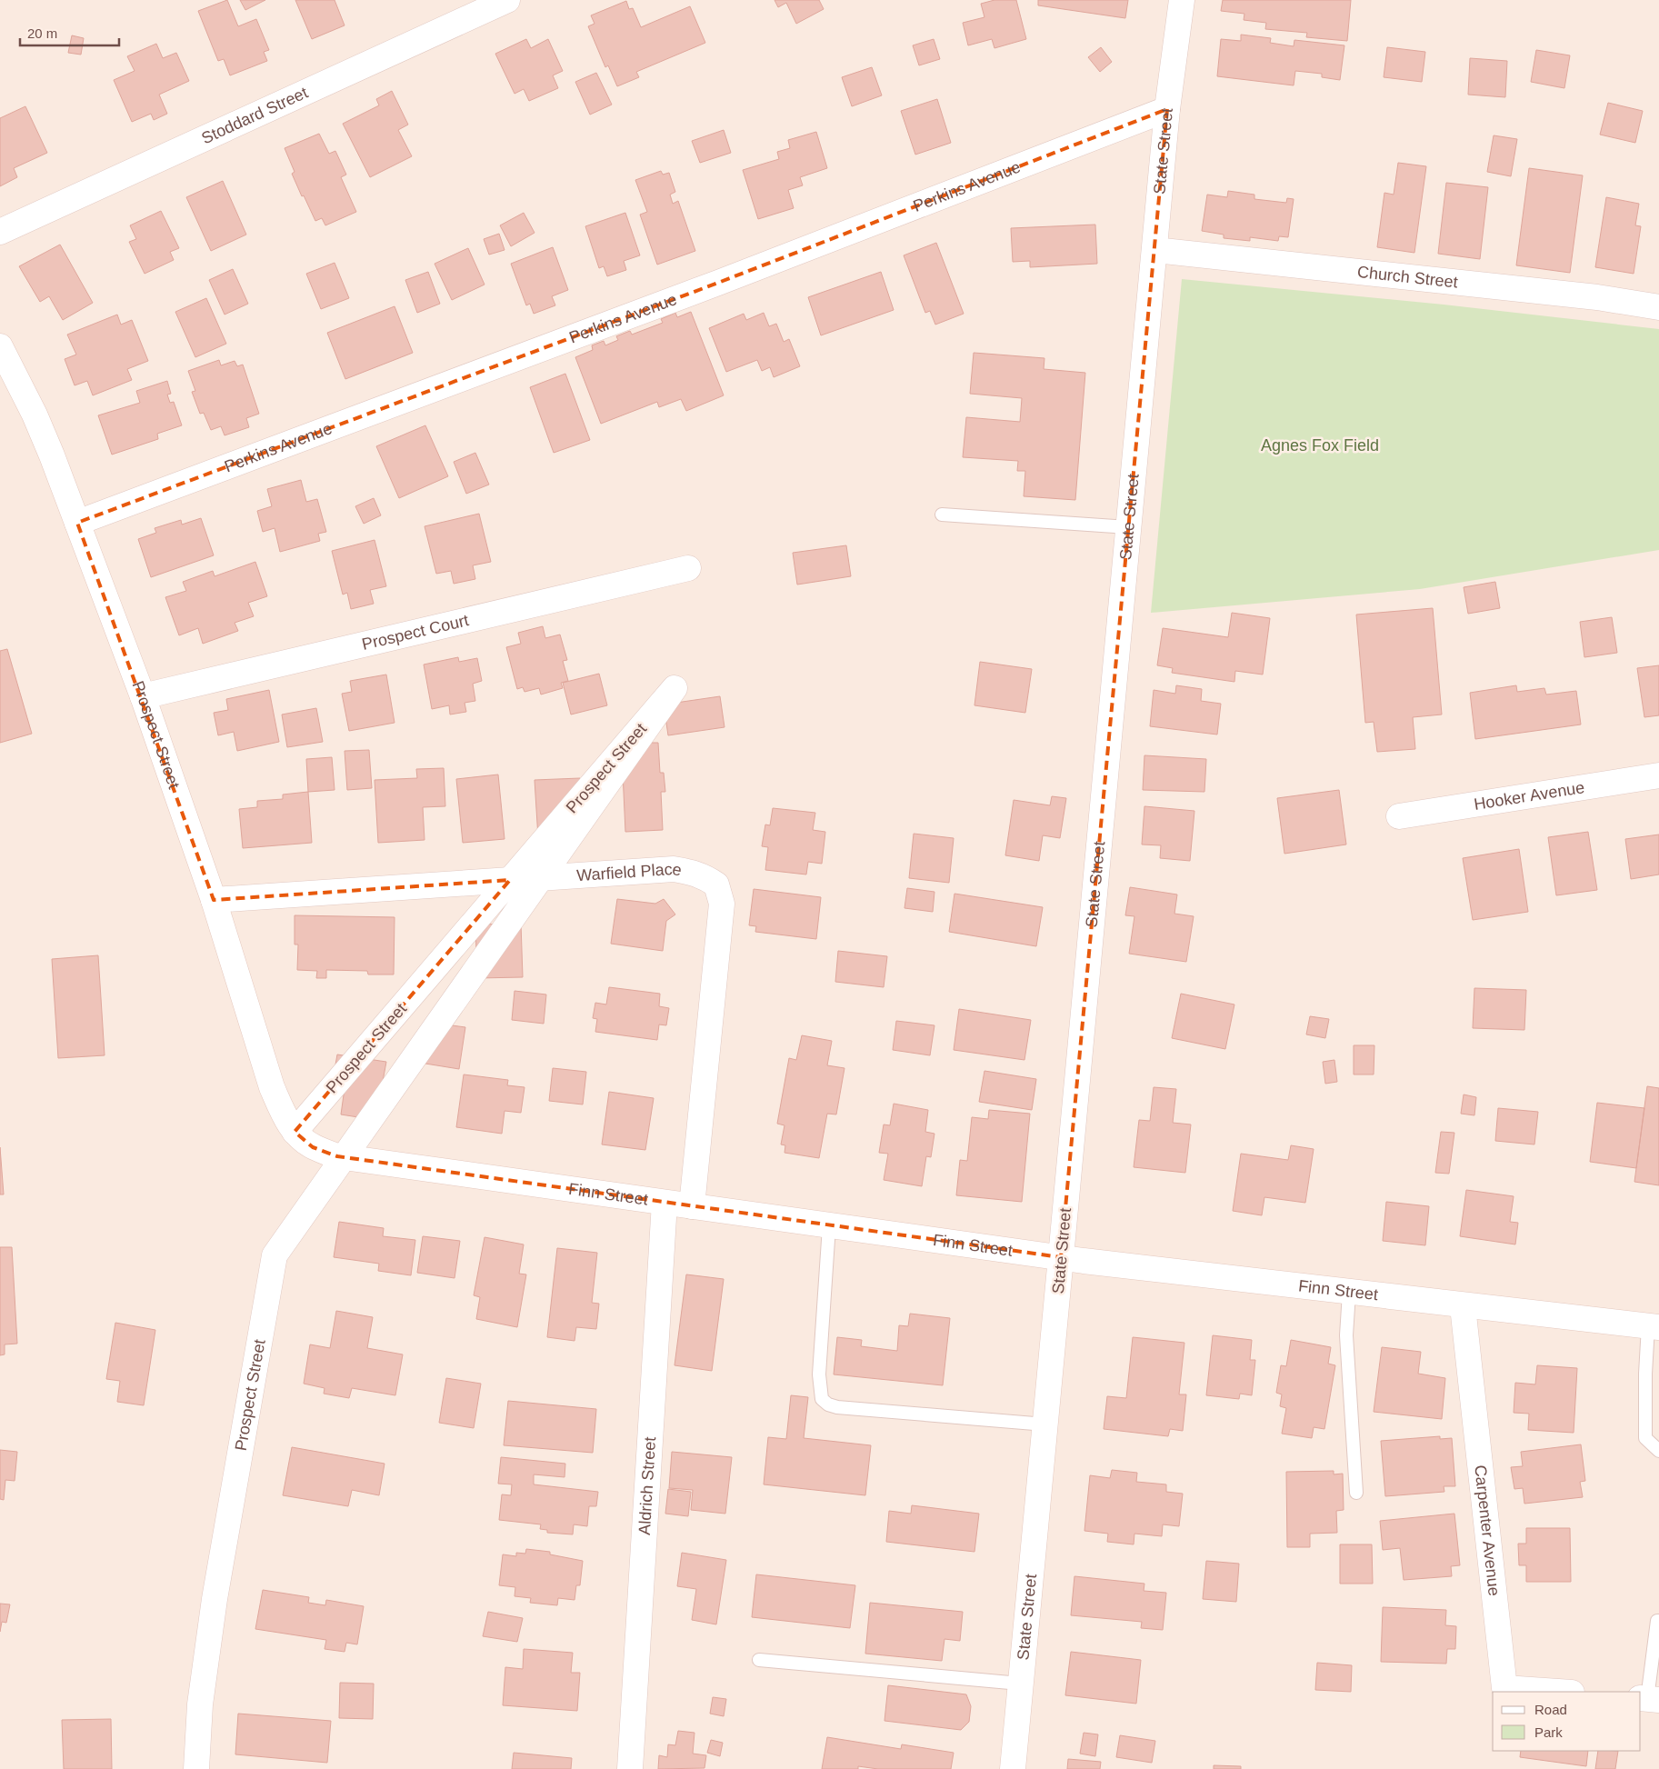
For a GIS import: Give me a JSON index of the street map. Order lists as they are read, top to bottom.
{
  "streets": {
    "street": [
      "Stoddard Street",
      "State Street",
      "Perkins Avenue",
      "Church Street",
      "Prospect Court",
      "Prospect Street",
      "Hooker Avenue",
      "Warfield Place",
      "Finn Street",
      "Aldrich Street",
      "Carpenter Avenue"
    ]
  },
  "crossings": [
    ["State Street", "Perkins Avenue"],
    ["State Street", "Church Street"],
    ["State Street", "Finn Street"],
    ["Perkins Avenue", "Prospect Street"],
    ["Prospect Court", "Prospect Street"],
    ["Prospect Street", "Warfield Place"],
    ["Prospect Street", "Finn Street"],
    ["Warfield Place", "Finn Street"],
    ["Finn Street", "Aldrich Street"],
    ["Finn Street", "Carpenter Avenue"]
  ],
  "parks": ["Agnes Fox Field"],
  "legend": ["Road", "Park"],
  "scale_bar": "20 m"
}
